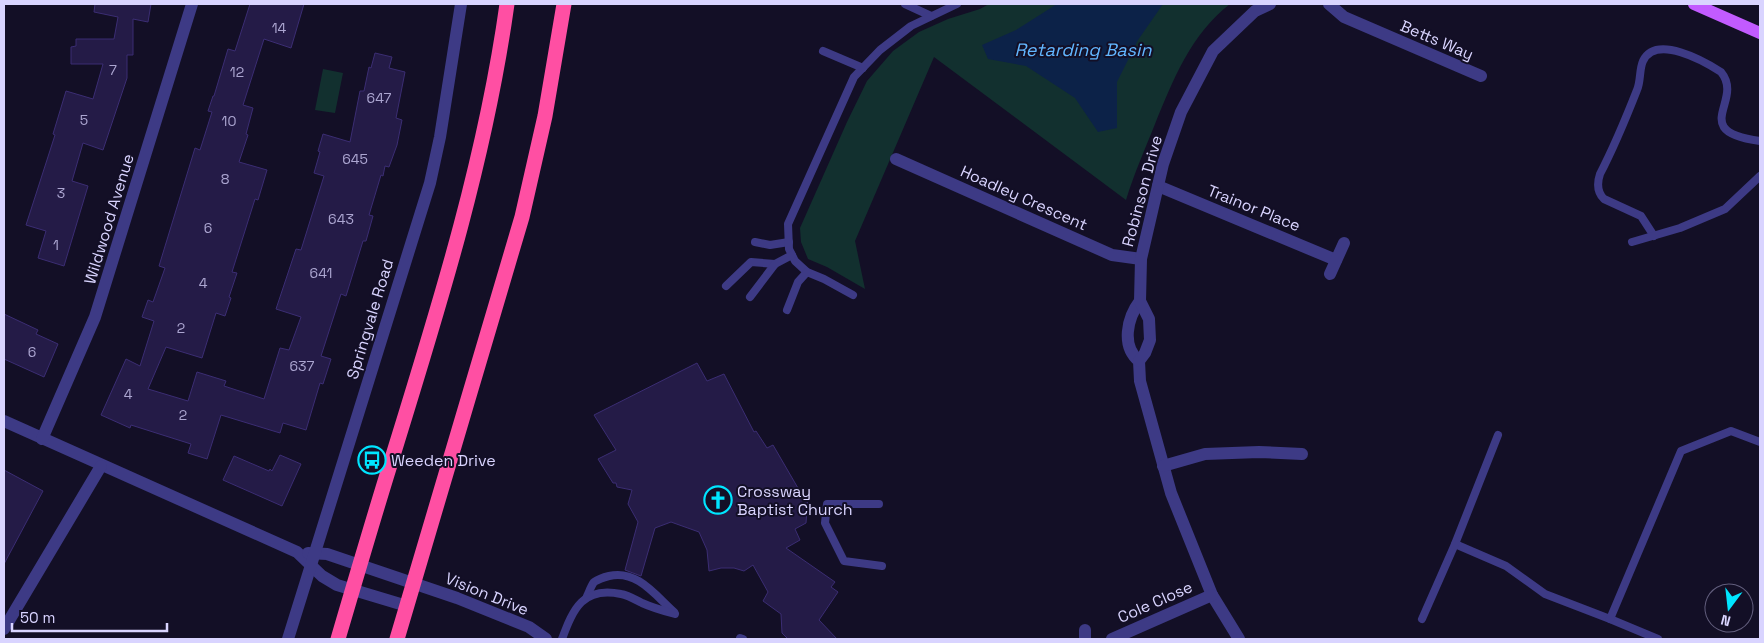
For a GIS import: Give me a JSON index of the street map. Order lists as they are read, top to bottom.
{
  "streets": {
    "street": [
      "Betts Way",
      "Robinson Drive",
      "Hoadley Crescent",
      "Trainor Place",
      "Wildwood Avenue",
      "Springvale Road",
      "Vision Drive",
      "Cole Close"
    ]
  },
  "crossings": [
    ["Robinson Drive", "Hoadley Crescent"],
    ["Robinson Drive", "Trainor Place"],
    ["Robinson Drive", "Cole Close"]
  ],
  "water": ["Retarding Basin"],
  "places": {
    "bus stop": ["Weeden Drive"],
    "church": ["Crossway Baptist Church"]
  },
  "house_numbers": [
    "14",
    "7",
    "12",
    "647",
    "5",
    "10",
    "645",
    "8",
    "3",
    "643",
    "6",
    "1",
    "641",
    "4",
    "2",
    "6",
    "637",
    "4",
    "2"
  ],
  "scale_bar": "50 m",
  "north": "bottom"
}
